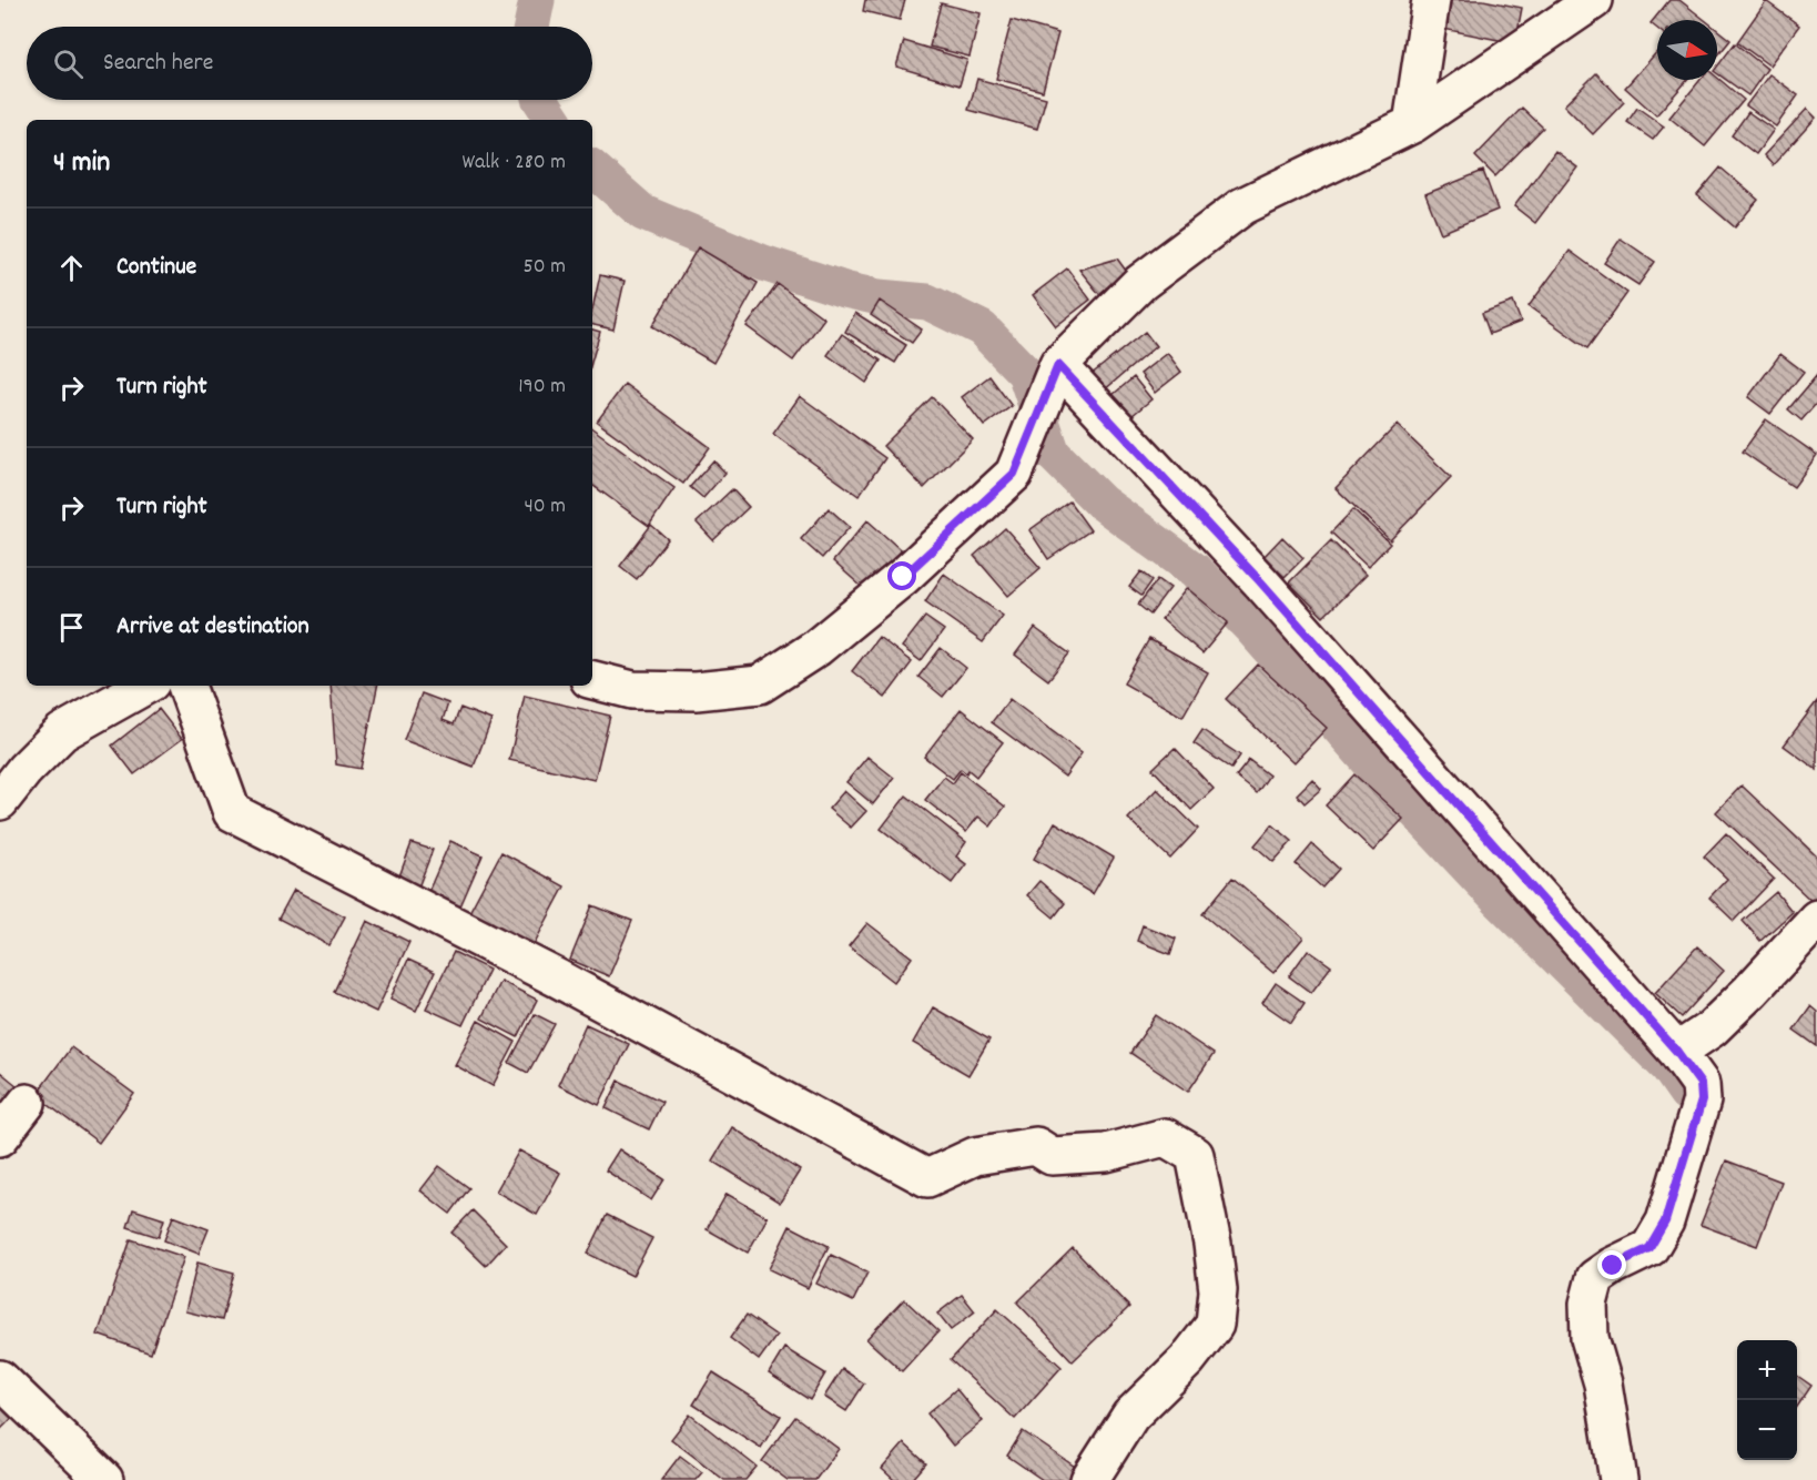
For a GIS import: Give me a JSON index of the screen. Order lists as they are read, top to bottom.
{
  "north": "right",
  "page": {
    "search": "Search here",
    "heading": ["4 min", "Walk · 280 m"],
    "list": [
      ["Continue", "50 m"],
      ["Turn right", "190 m"],
      ["Turn right", "40 m"],
      "Arrive at destination"
    ],
    "map_buttons": ["+", "−"]
  }
}
